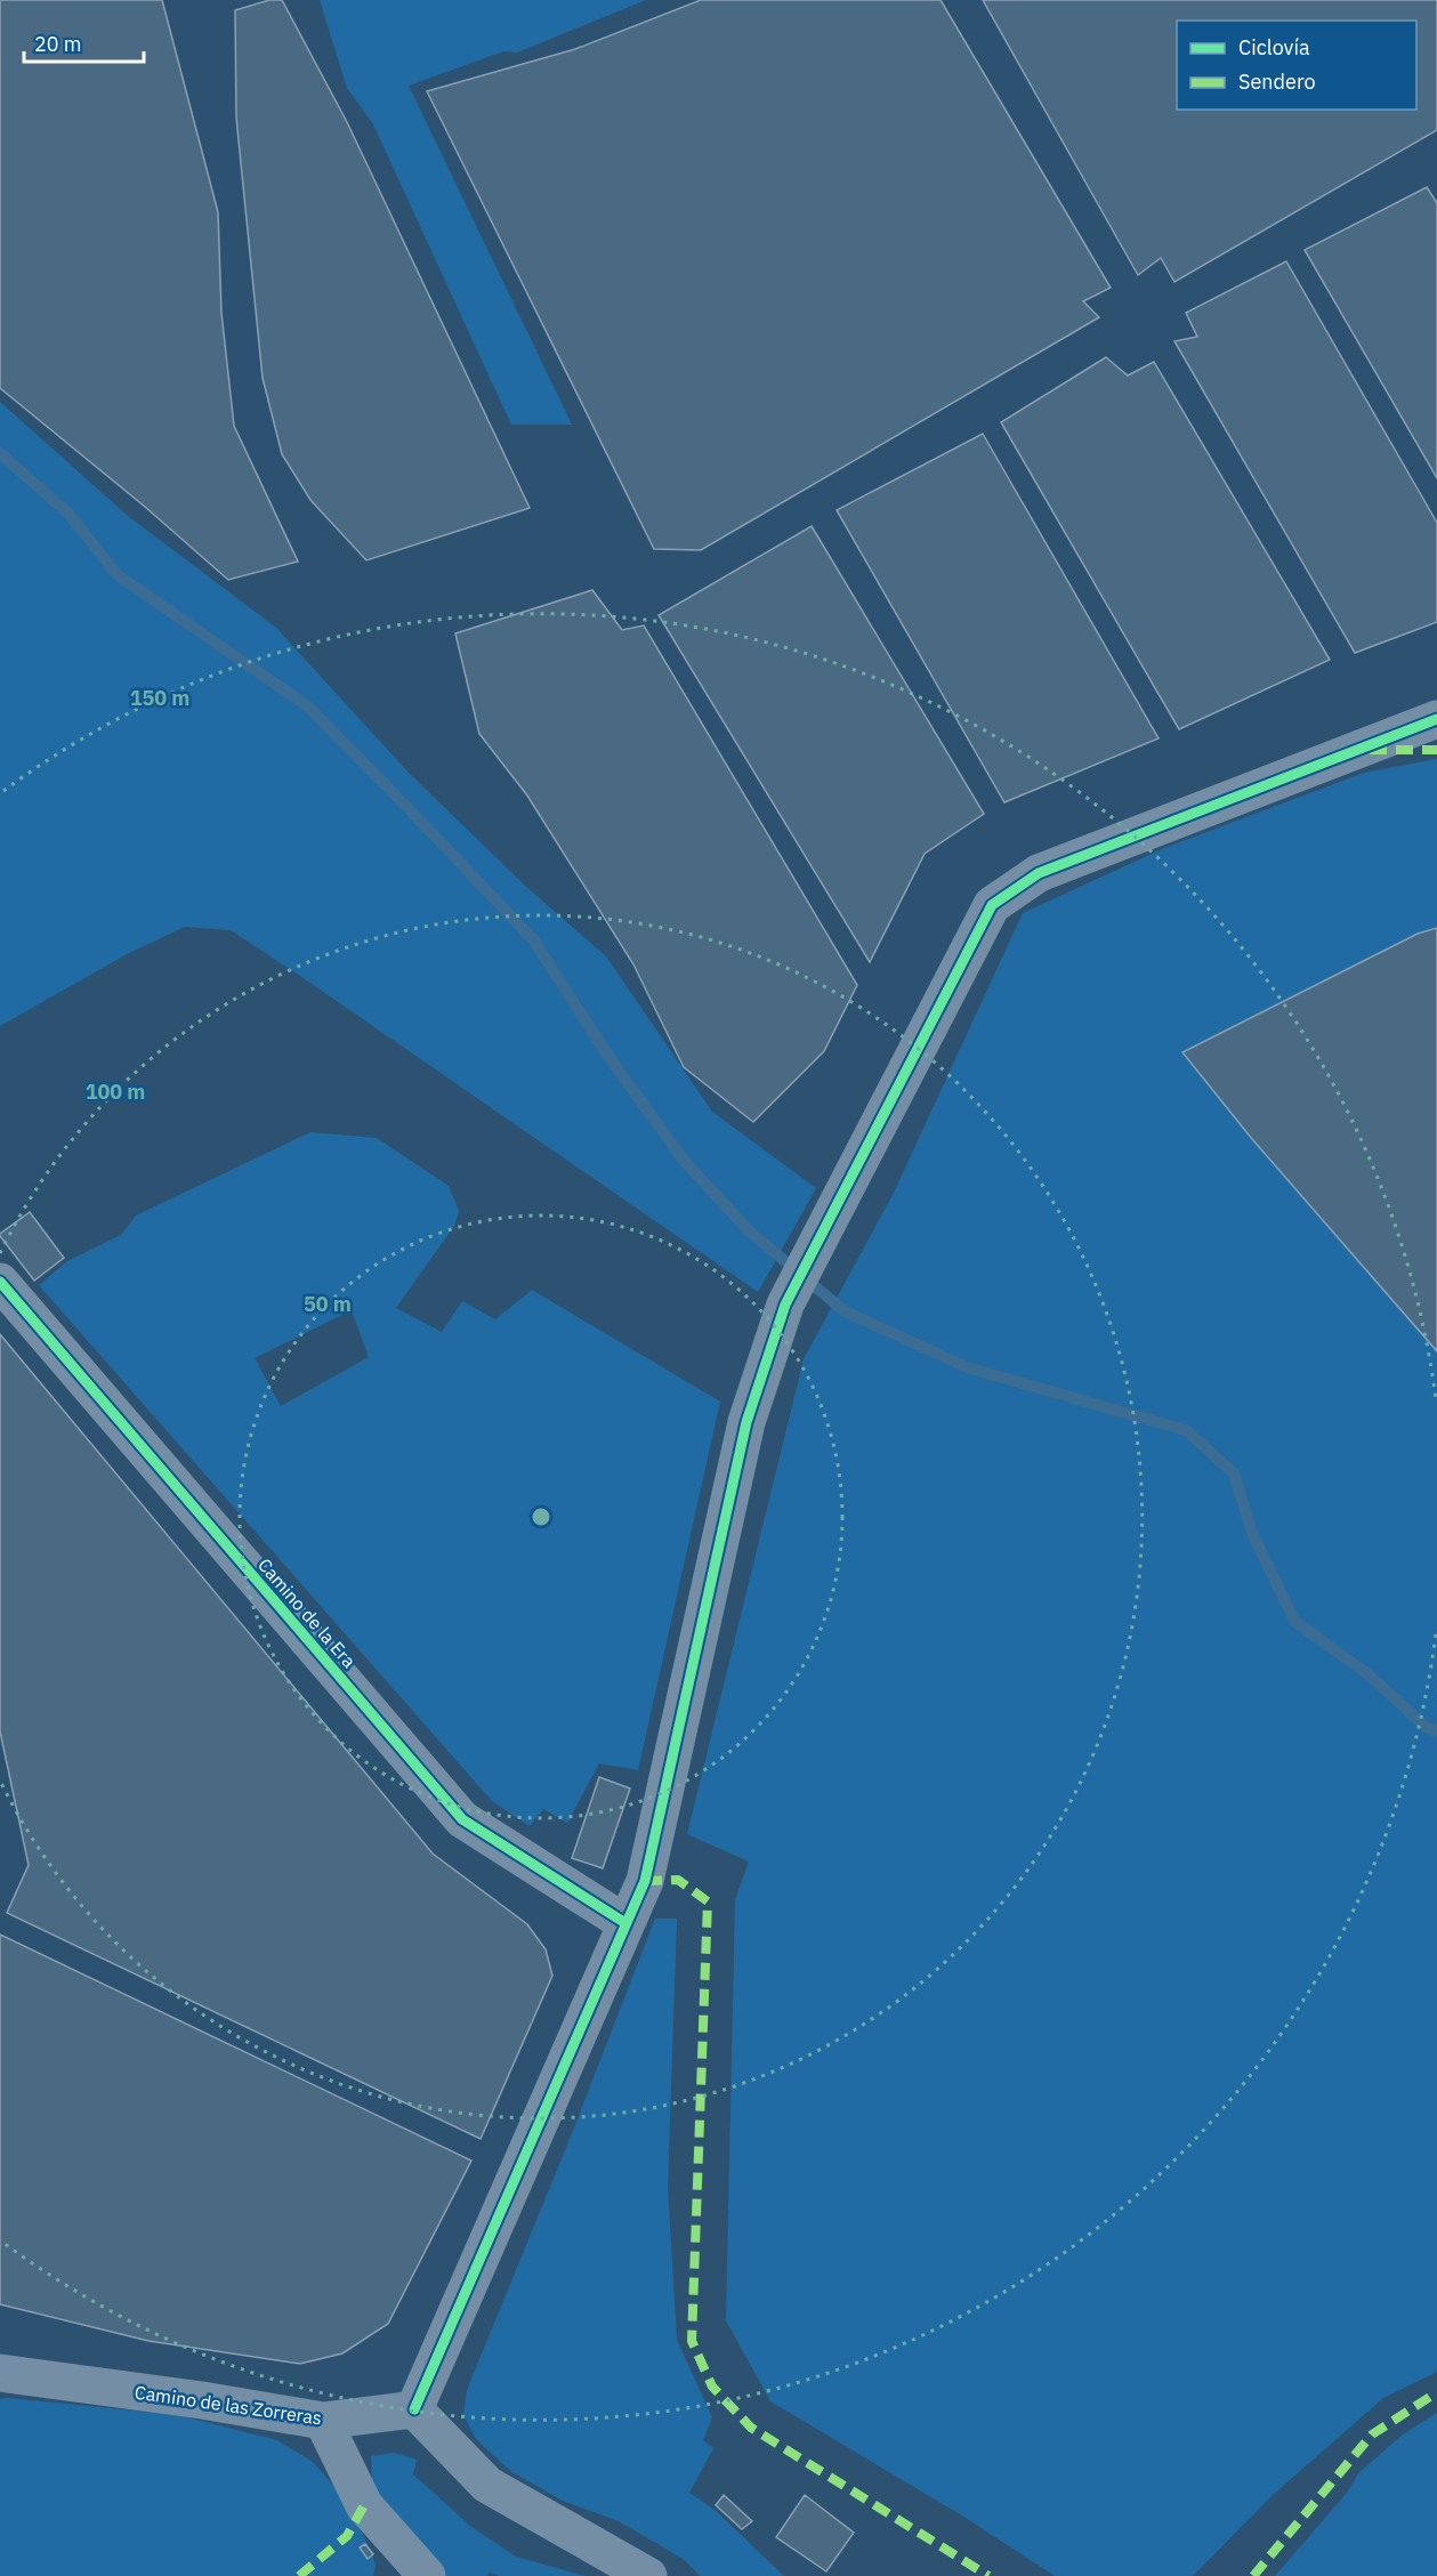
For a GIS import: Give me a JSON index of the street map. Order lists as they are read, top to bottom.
{
  "streets": {
    "street": ["Camino de la Era", "Camino de las Zorreras"]
  },
  "legend": ["Ciclovía", "Sendero"],
  "scale_bar": "20 m",
  "rings": ["150 m", "100 m", "50 m"]
}
